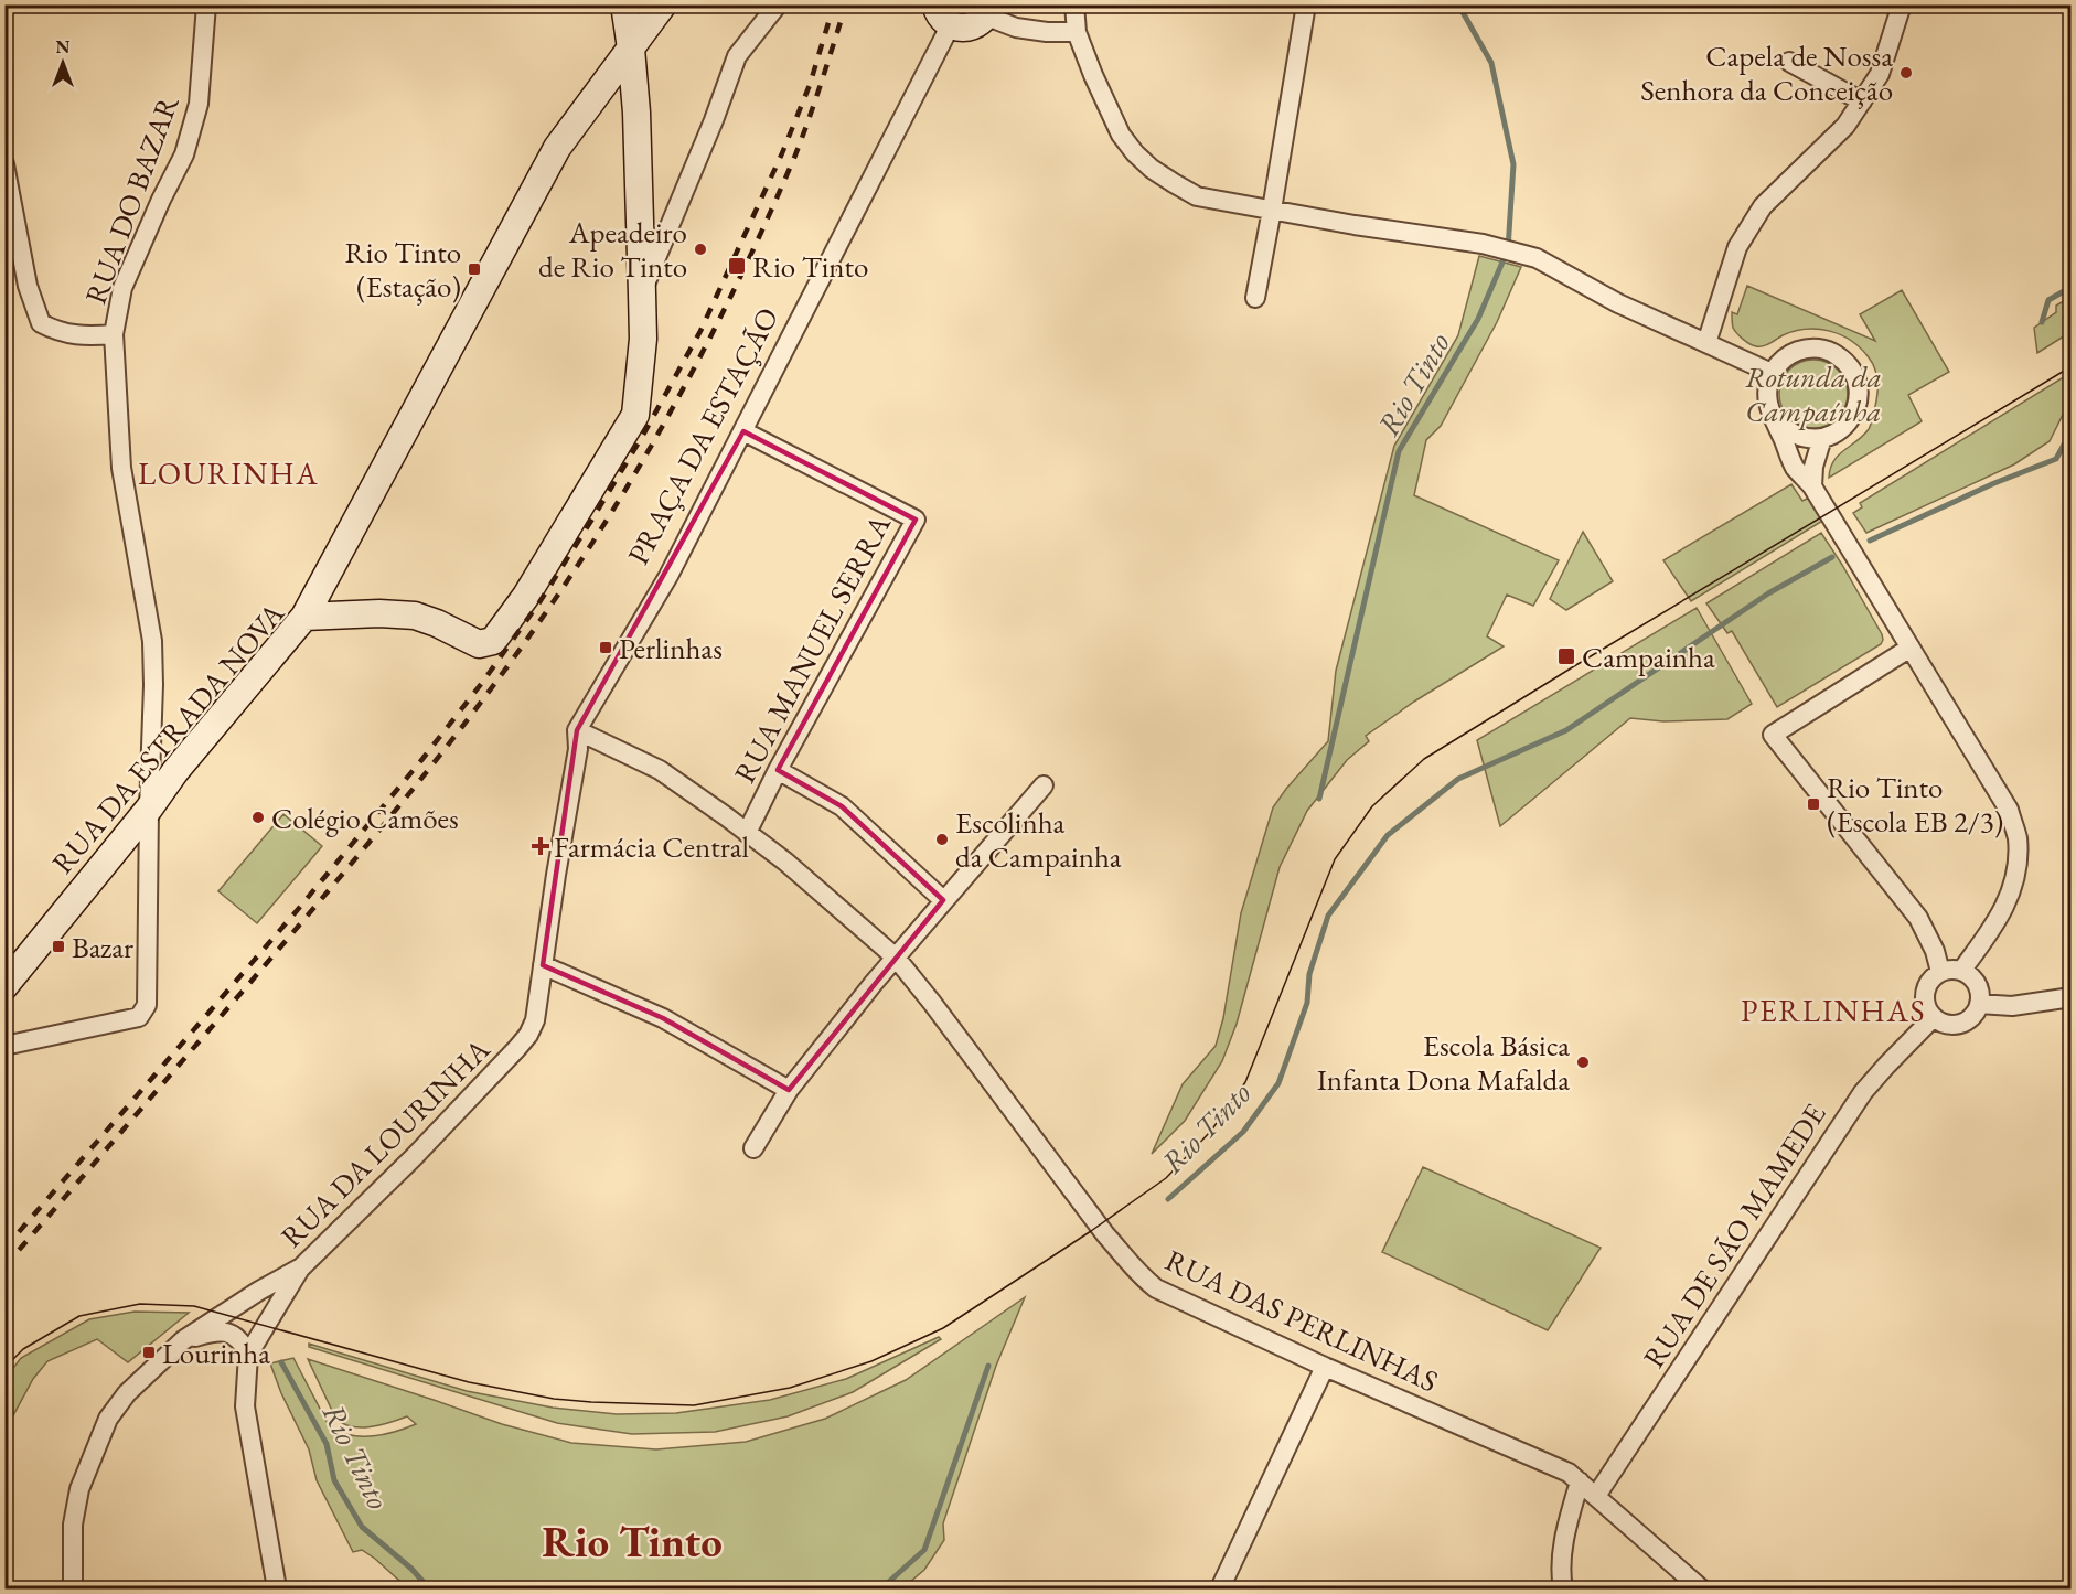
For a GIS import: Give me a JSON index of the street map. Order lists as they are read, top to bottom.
{
  "streets": {
    "street": [
      "RUA DO BAZAR",
      "PRAÇA DA ESTAÇÃO",
      "RUA MANUEL SERRA",
      "RUA DA ESTRADA NOVA",
      "RUA DA LOURINHA",
      "RUA DE SÃO MAMEDE",
      "RUA DAS PERLINHAS"
    ]
  },
  "crossings": [
    ["RUA DO BAZAR", "RUA DA ESTRADA NOVA"],
    ["PRAÇA DA ESTAÇÃO", "RUA MANUEL SERRA"],
    ["PRAÇA DA ESTAÇÃO", "RUA DA LOURINHA"],
    ["PRAÇA DA ESTAÇÃO", "RUA DAS PERLINHAS"],
    ["RUA MANUEL SERRA", "RUA DAS PERLINHAS"],
    ["RUA DA LOURINHA", "RUA DAS PERLINHAS"],
    ["RUA DE SÃO MAMEDE", "RUA DAS PERLINHAS"]
  ],
  "districts": ["LOURINHA", "PERLINHAS", "Rio Tinto"],
  "water": ["Rio Tinto"],
  "parks": ["Rotunda da Campaínha"],
  "places": {
    "other": [
      "Capela de Nossa Senhora da Conceição",
      "Apeadeiro de Rio Tinto",
      "Colégio Camões",
      "Escolinha da Campainha",
      "Escola Básica Infanta Dona Mafalda"
    ],
    "transit": [
      "Rio Tinto",
      "Rio Tinto (Estação)",
      "Perlinhas",
      "Campainha",
      "Rio Tinto (Escola EB 2/3)",
      "Bazar",
      "Lourinha"
    ],
    "health": ["Farmácia Central"]
  },
  "north": "top"
}
